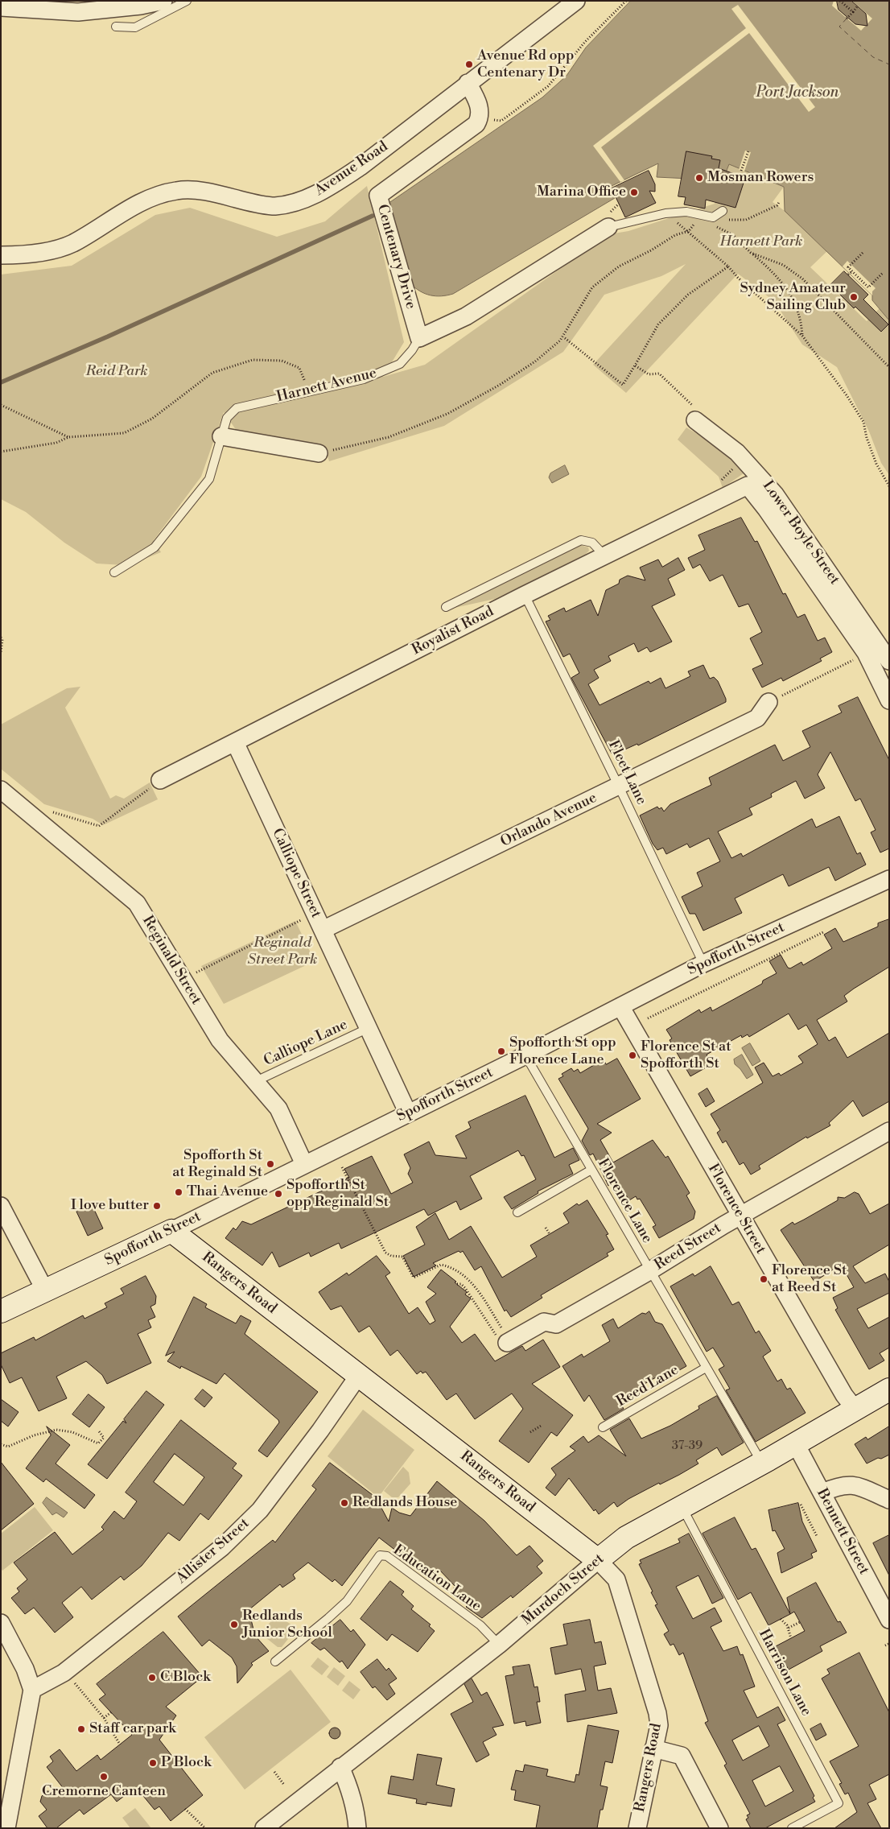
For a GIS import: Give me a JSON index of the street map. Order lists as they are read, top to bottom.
{
  "streets": {
    "main road": ["Spofforth Street", "Rangers Road", "Murdoch Street"],
    "street": [
      "Avenue Road",
      "Centenary Drive",
      "Harnett Avenue",
      "Lower Boyle Street",
      "Royalist Road",
      "Orlando Avenue",
      "Calliope Street",
      "Reginald Street",
      "Florence Street",
      "Reed Street",
      "Bennett Street",
      "Allister Street"
    ],
    "lane": [
      "Fleet Lane",
      "Calliope Lane",
      "Florence Lane",
      "Reed Lane",
      "Education Lane",
      "Harrison Lane"
    ]
  },
  "crossings": [
    ["Centenary Drive", "Harnett Avenue"],
    ["Royalist Road", "Fleet Lane"],
    ["Royalist Road", "Calliope Street"],
    ["Fleet Lane", "Orlando Avenue"],
    ["Fleet Lane", "Spofforth Street"],
    ["Orlando Avenue", "Calliope Street"],
    ["Calliope Street", "Spofforth Street"],
    ["Calliope Street", "Calliope Lane"],
    ["Spofforth Street", "Reginald Street"],
    ["Spofforth Street", "Florence Lane"],
    ["Spofforth Street", "Florence Street"],
    ["Spofforth Street", "Rangers Road"],
    ["Reginald Street", "Calliope Lane"],
    ["Florence Lane", "Reed Street"],
    ["Florence Lane", "Reed Lane"],
    ["Florence Lane", "Murdoch Street"],
    ["Florence Street", "Reed Street"],
    ["Florence Street", "Murdoch Street"],
    ["Rangers Road", "Allister Street"],
    ["Rangers Road", "Murdoch Street"],
    ["Bennett Street", "Murdoch Street"],
    ["Education Lane", "Murdoch Street"],
    ["Murdoch Street", "Harrison Lane"]
  ],
  "water": ["Port Jackson"],
  "parks": ["Harnett Park", "Reid Park", "Reginald Street Park"],
  "places": [
    "Avenue Rd opp Centenary Dr",
    "Mosman Rowers",
    "Marina Office",
    "Sydney Amateur Sailing Club",
    "Spofforth St opp Florence Lane",
    "Florence St at Spofforth St",
    "Spofforth St at Reginald St",
    "Thai Avenue",
    "Spofforth St opp Reginald St",
    "I love butter",
    "Florence St at Reed St",
    "Redlands House",
    "Redlands Junior School",
    "C Block",
    "Staff car park",
    "P Block",
    "Cremorne Canteen"
  ],
  "house_numbers": ["37-39"]
}
